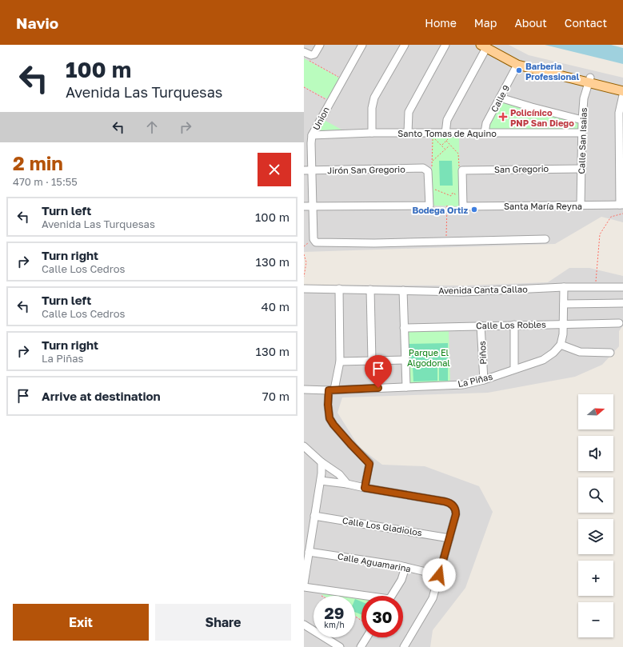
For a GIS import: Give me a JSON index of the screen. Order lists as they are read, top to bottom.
{
  "streets": {
    "street": [
      "Calle 9",
      "Union",
      "Santo Tomas de Aquino",
      "Calle San Isaias",
      "San Gregorio",
      "Jirón San Gregorio",
      "Santa María Reyna",
      "Avenida Canta Callao",
      "Calle Los Robles",
      "Piños",
      "La Piñas",
      "Calle Los Gladiolos",
      "Calle Aguamarina"
    ]
  },
  "crossings": [
    ["Calle 9", "Santo Tomas de Aquino"],
    ["Union", "Santo Tomas de Aquino"],
    ["Union", "Jirón San Gregorio"],
    ["Santo Tomas de Aquino", "Calle San Isaias"],
    ["Calle San Isaias", "San Gregorio"],
    ["Calle San Isaias", "Santa María Reyna"],
    ["Calle Los Robles", "Piños"],
    ["Piños", "La Piñas"]
  ],
  "parks": ["Parque El Algodonal"],
  "places": {
    "other": ["Barberia Professional", "Bodega Ortiz"],
    "health": ["Policínico PNP San Diego"]
  },
  "north": "right",
  "page": {
    "header": "Navio",
    "nav": [
      "Home",
      "Map",
      "About",
      "Contact"
    ],
    "turn": ["100 m", "Avenida Las Turquesas"],
    "heading": ["2 min", "470 m · 15:55"],
    "list": [
      {
        "name": "Turn left",
        "note": "Avenida Las Turquesas",
        "value": "100 m"
      },
      {
        "name": "Turn right",
        "note": "Calle Los Cedros",
        "value": "130 m"
      },
      {
        "name": "Turn left",
        "note": "Calle Los Cedros",
        "value": "40 m"
      },
      {
        "name": "Turn right",
        "note": "La Piñas",
        "value": "130 m"
      },
      {
        "name": "Arrive at destination",
        "value": "70 m"
      }
    ],
    "map_buttons": ["+", "−"],
    "speed": "29 km/h",
    "limit": "30",
    "buttons": ["Exit", "Share"]
  }
}
